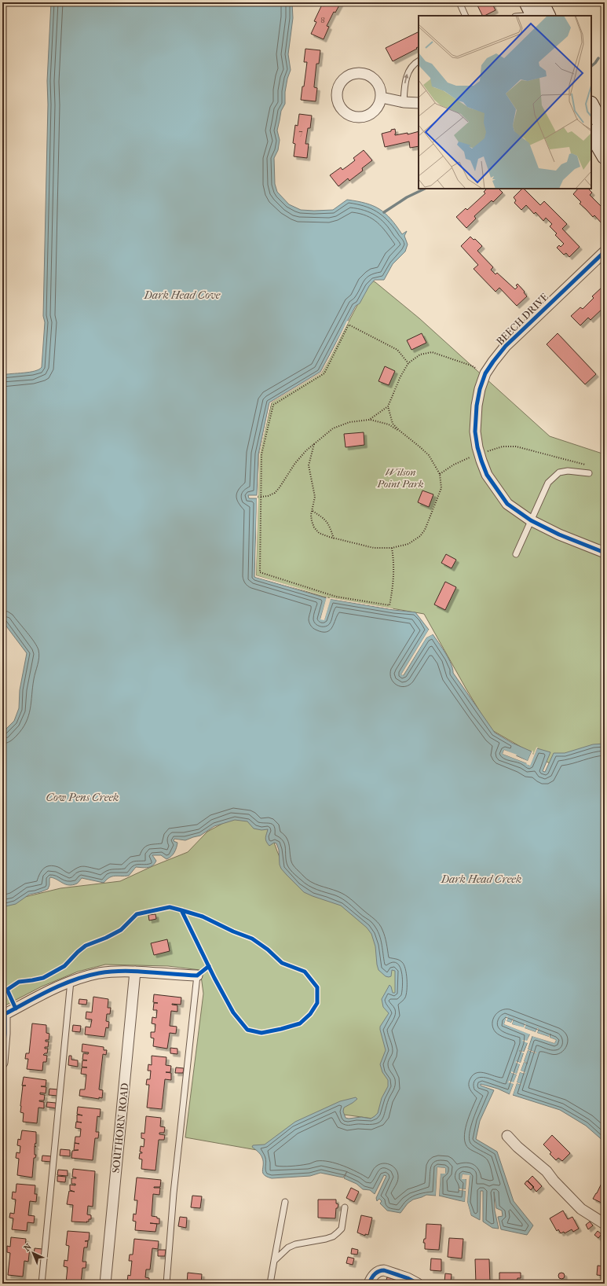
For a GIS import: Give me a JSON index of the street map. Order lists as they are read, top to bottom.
{
  "streets": {
    "street": ["BEECH DRIVE", "SOUTHORN ROAD"]
  },
  "water": ["Dark Head Cove", "Cow Pens Creek", "Dark Head Creek"],
  "parks": ["Wilson Point Park"],
  "house_numbers": ["8", "7"],
  "north": "top left"
}
